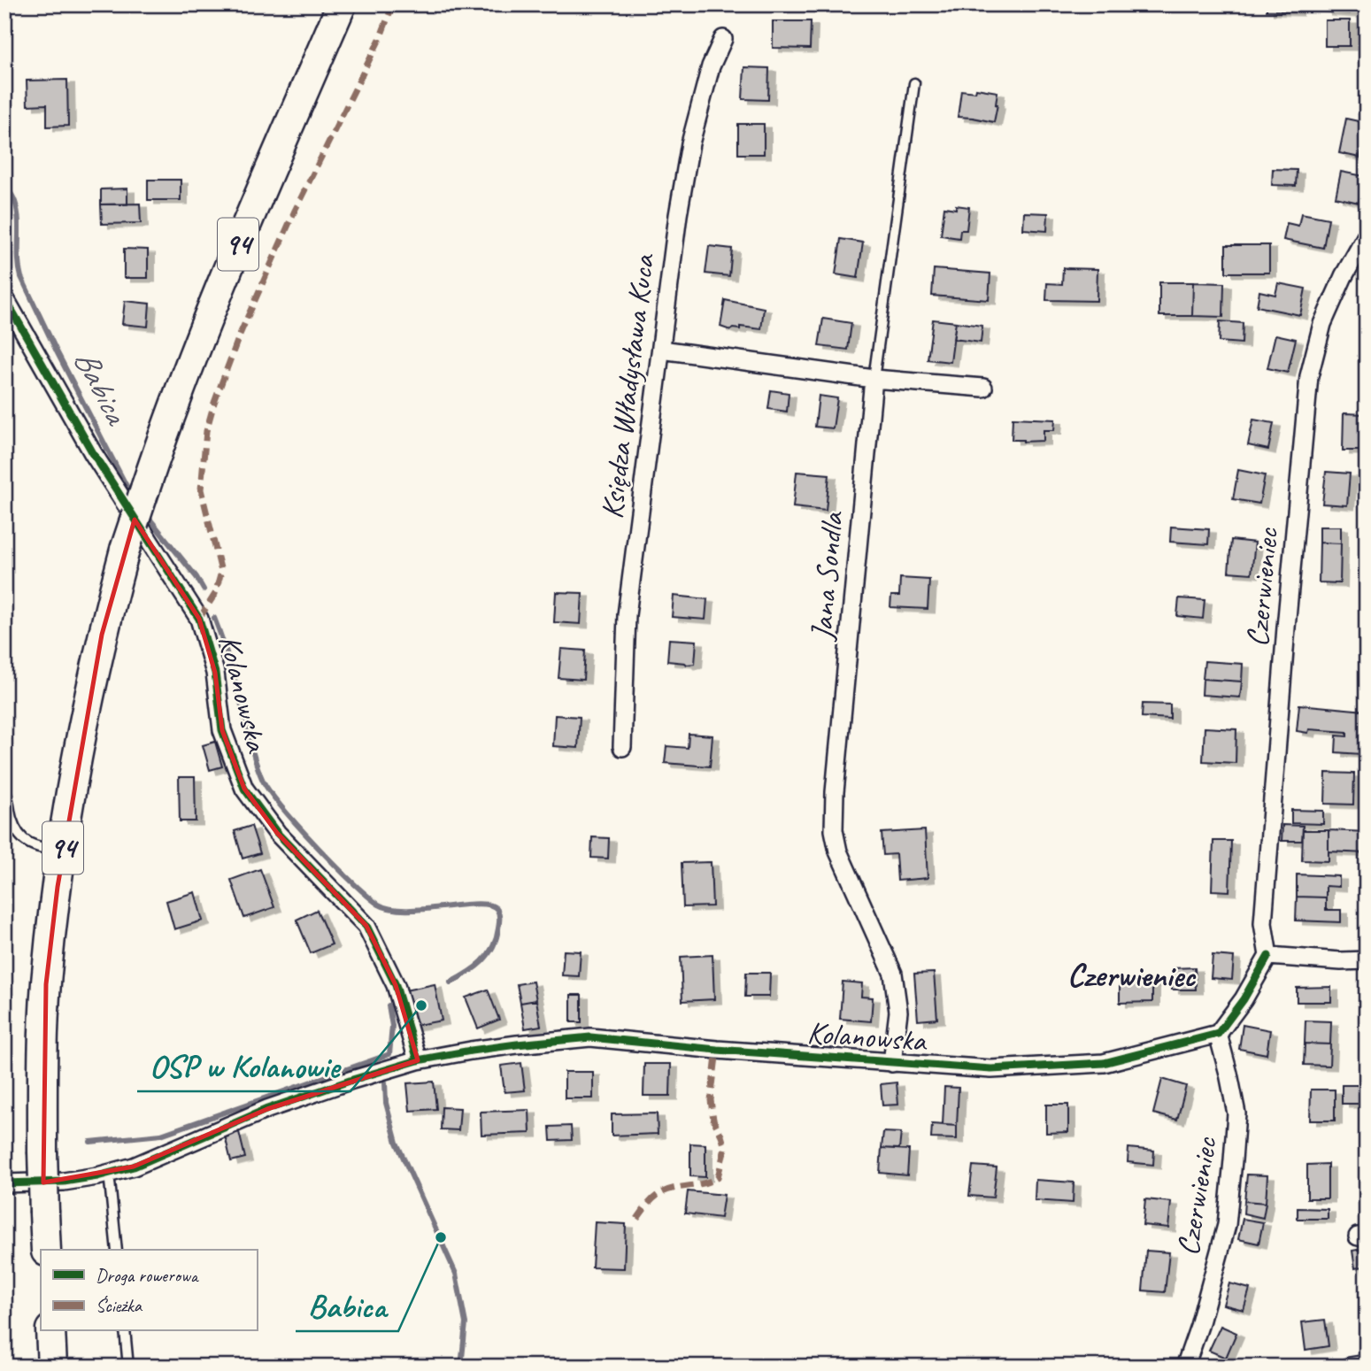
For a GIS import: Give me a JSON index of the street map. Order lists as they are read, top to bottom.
{
  "streets": {
    "main road": ["94"],
    "street": [
      "Księdza Władysława Kuca",
      "Jana Sondla",
      "Czerwieniec",
      "Kolanowska"
    ]
  },
  "crossings": [
    ["Jana Sondla", "Kolanowska"],
    ["Czerwieniec", "Kolanowska"]
  ],
  "districts": ["Czerwieniec"],
  "water": ["Babica"],
  "places": ["OSP w Kolanowie", "Babica"],
  "legend": ["Droga rowerowa", "Ścieżka"]
}
